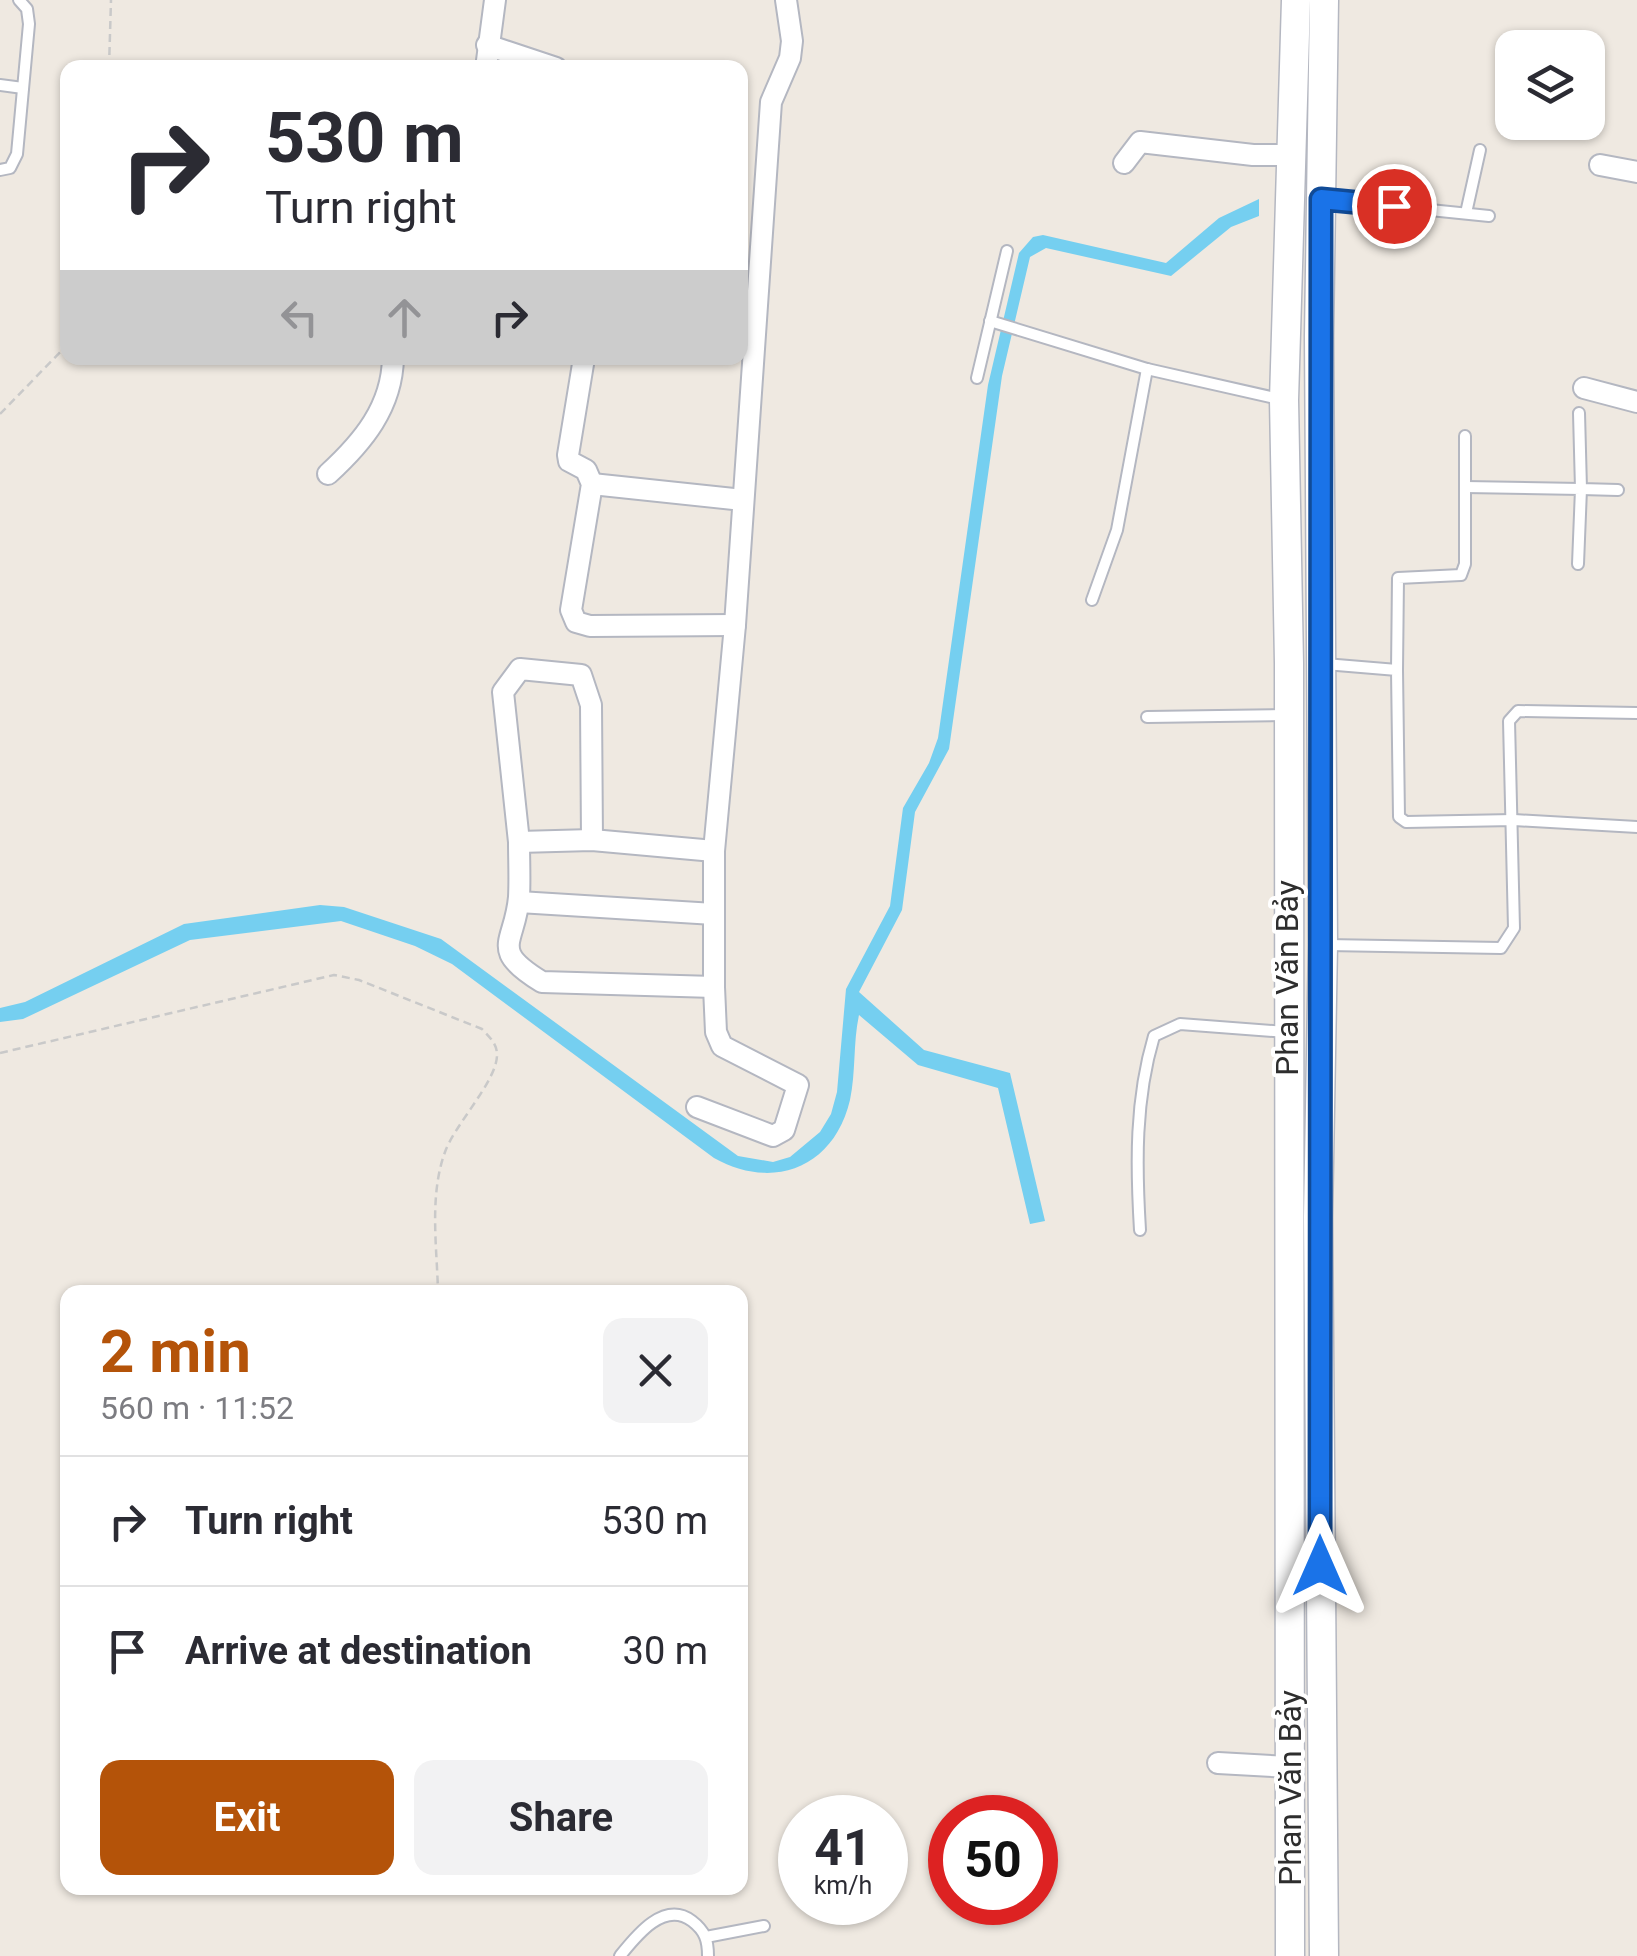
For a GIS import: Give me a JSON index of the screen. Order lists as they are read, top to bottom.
{
  "streets": {
    "main road": ["Phan Văn Bảy"]
  },
  "page": {
    "turn": ["530 m", "Turn right"],
    "heading": ["2 min", "560 m · 11:52"],
    "list": [
      {
        "name": "Turn right",
        "value": "530 m"
      },
      {
        "name": "Arrive at destination",
        "value": "30 m"
      }
    ],
    "buttons": ["Exit", "Share"],
    "speed": "41 km/h",
    "limit": "50"
  }
}
